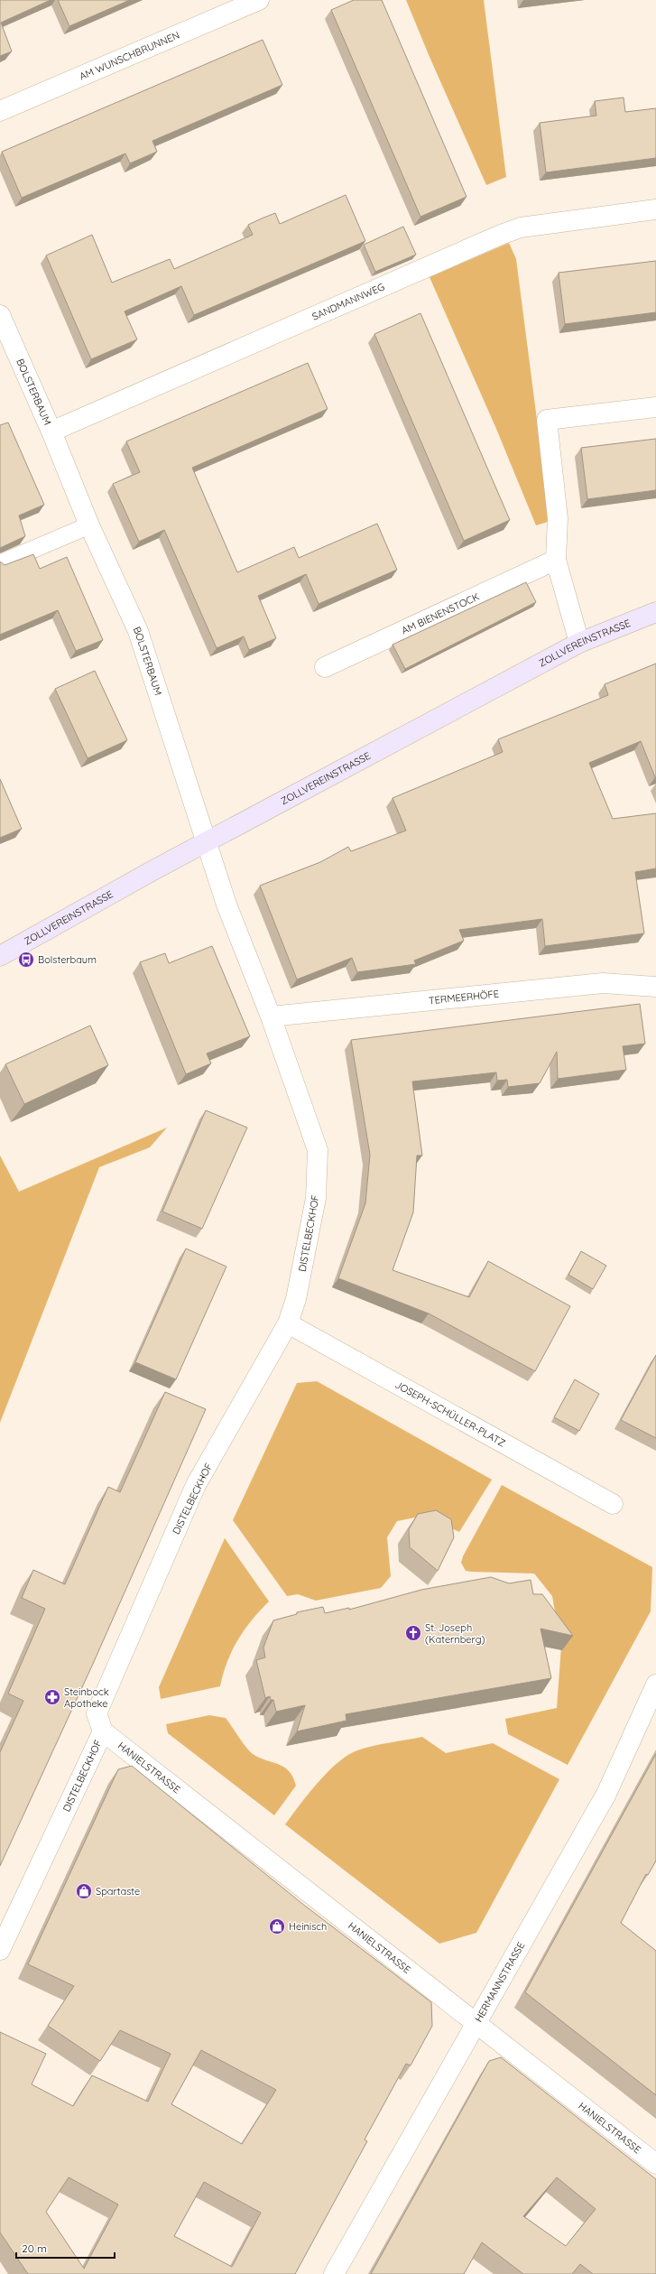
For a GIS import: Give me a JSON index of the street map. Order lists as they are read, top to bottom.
{
  "streets": {
    "main road": ["ZOLLVEREINSTRASSE"],
    "street": [
      "AM WUNSCHBRUNNEN",
      "SANDMANNWEG",
      "BOLSTERBAUM",
      "AM BIENENSTOCK",
      "TERMEERHÖFE",
      "DISTELBECKHOF",
      "JOSEPH-SCHÜLLER-PLATZ",
      "HANIELSTRASSE",
      "HERMANNSTRASSE"
    ]
  },
  "crossings": [
    ["SANDMANNWEG", "BOLSTERBAUM"],
    ["BOLSTERBAUM", "ZOLLVEREINSTRASSE"],
    ["BOLSTERBAUM", "TERMEERHÖFE"],
    ["BOLSTERBAUM", "DISTELBECKHOF"],
    ["TERMEERHÖFE", "DISTELBECKHOF"],
    ["DISTELBECKHOF", "JOSEPH-SCHÜLLER-PLATZ"],
    ["DISTELBECKHOF", "HANIELSTRASSE"],
    ["HANIELSTRASSE", "HERMANNSTRASSE"]
  ],
  "places": {
    "bus stop": ["Bolsterbaum"],
    "church": ["St. Joseph (Katernberg)"],
    "pharmacy": ["Steinbock Apotheke"],
    "shop": ["Spartaste", "Heinisch"]
  },
  "scale_bar": "20 m"
}
